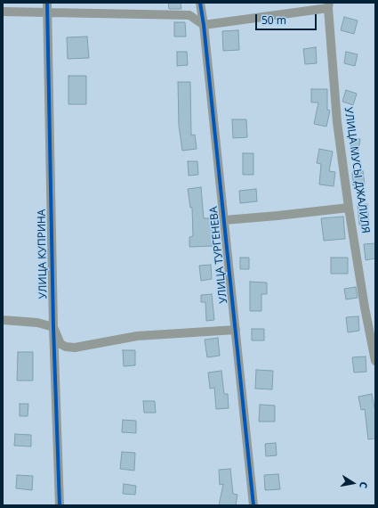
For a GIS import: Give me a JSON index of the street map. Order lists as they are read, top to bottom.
{
  "streets": {
    "street": ["УЛИЦА МУСЫ ДЖАЛИЛЯ", "УЛИЦА КУПРИНА", "УЛИЦА ТУРГЕНЕВА"]
  },
  "scale_bar": "50 m",
  "north": "right"
}
